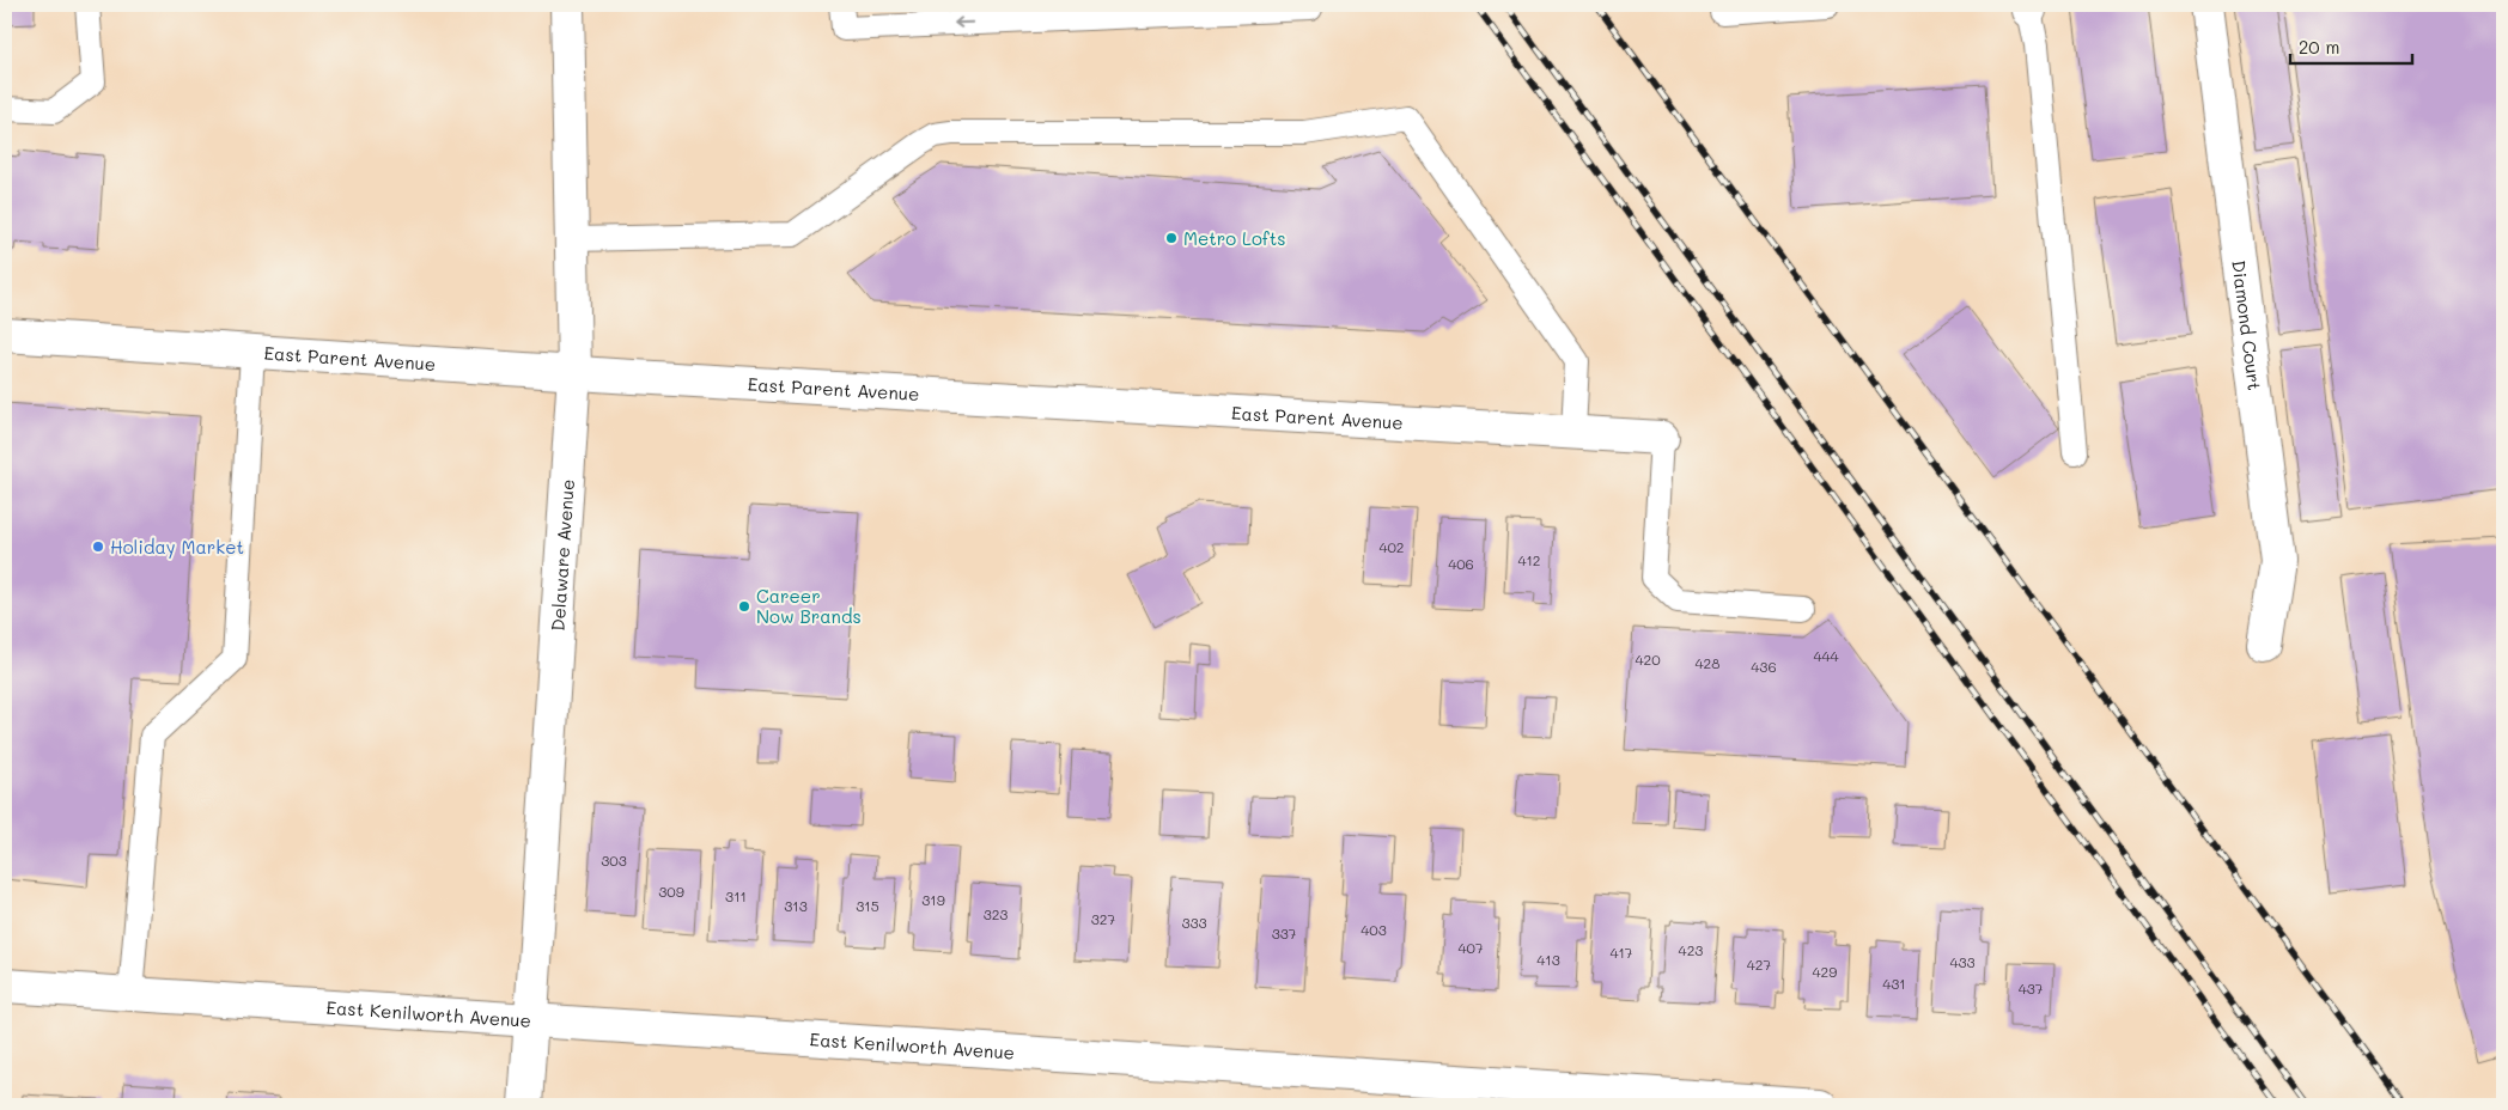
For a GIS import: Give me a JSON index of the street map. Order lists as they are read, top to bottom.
{
  "streets": {
    "street": [
      "Diamond Court",
      "East Parent Avenue",
      "Delaware Avenue",
      "East Kenilworth Avenue"
    ]
  },
  "crossings": [
    ["East Parent Avenue", "Delaware Avenue"],
    ["Delaware Avenue", "East Kenilworth Avenue"]
  ],
  "places": ["Metro Lofts", "Holiday Market", "Career Now Brands"],
  "house_numbers": [
    "402",
    "412",
    "406",
    "444",
    "420",
    "428",
    "436",
    "303",
    "309",
    "311",
    "319",
    "313",
    "315",
    "323",
    "327",
    "333",
    "403",
    "337",
    "407",
    "423",
    "417",
    "413",
    "433",
    "427",
    "429",
    "431",
    "437"
  ],
  "scale_bar": "20 m"
}
